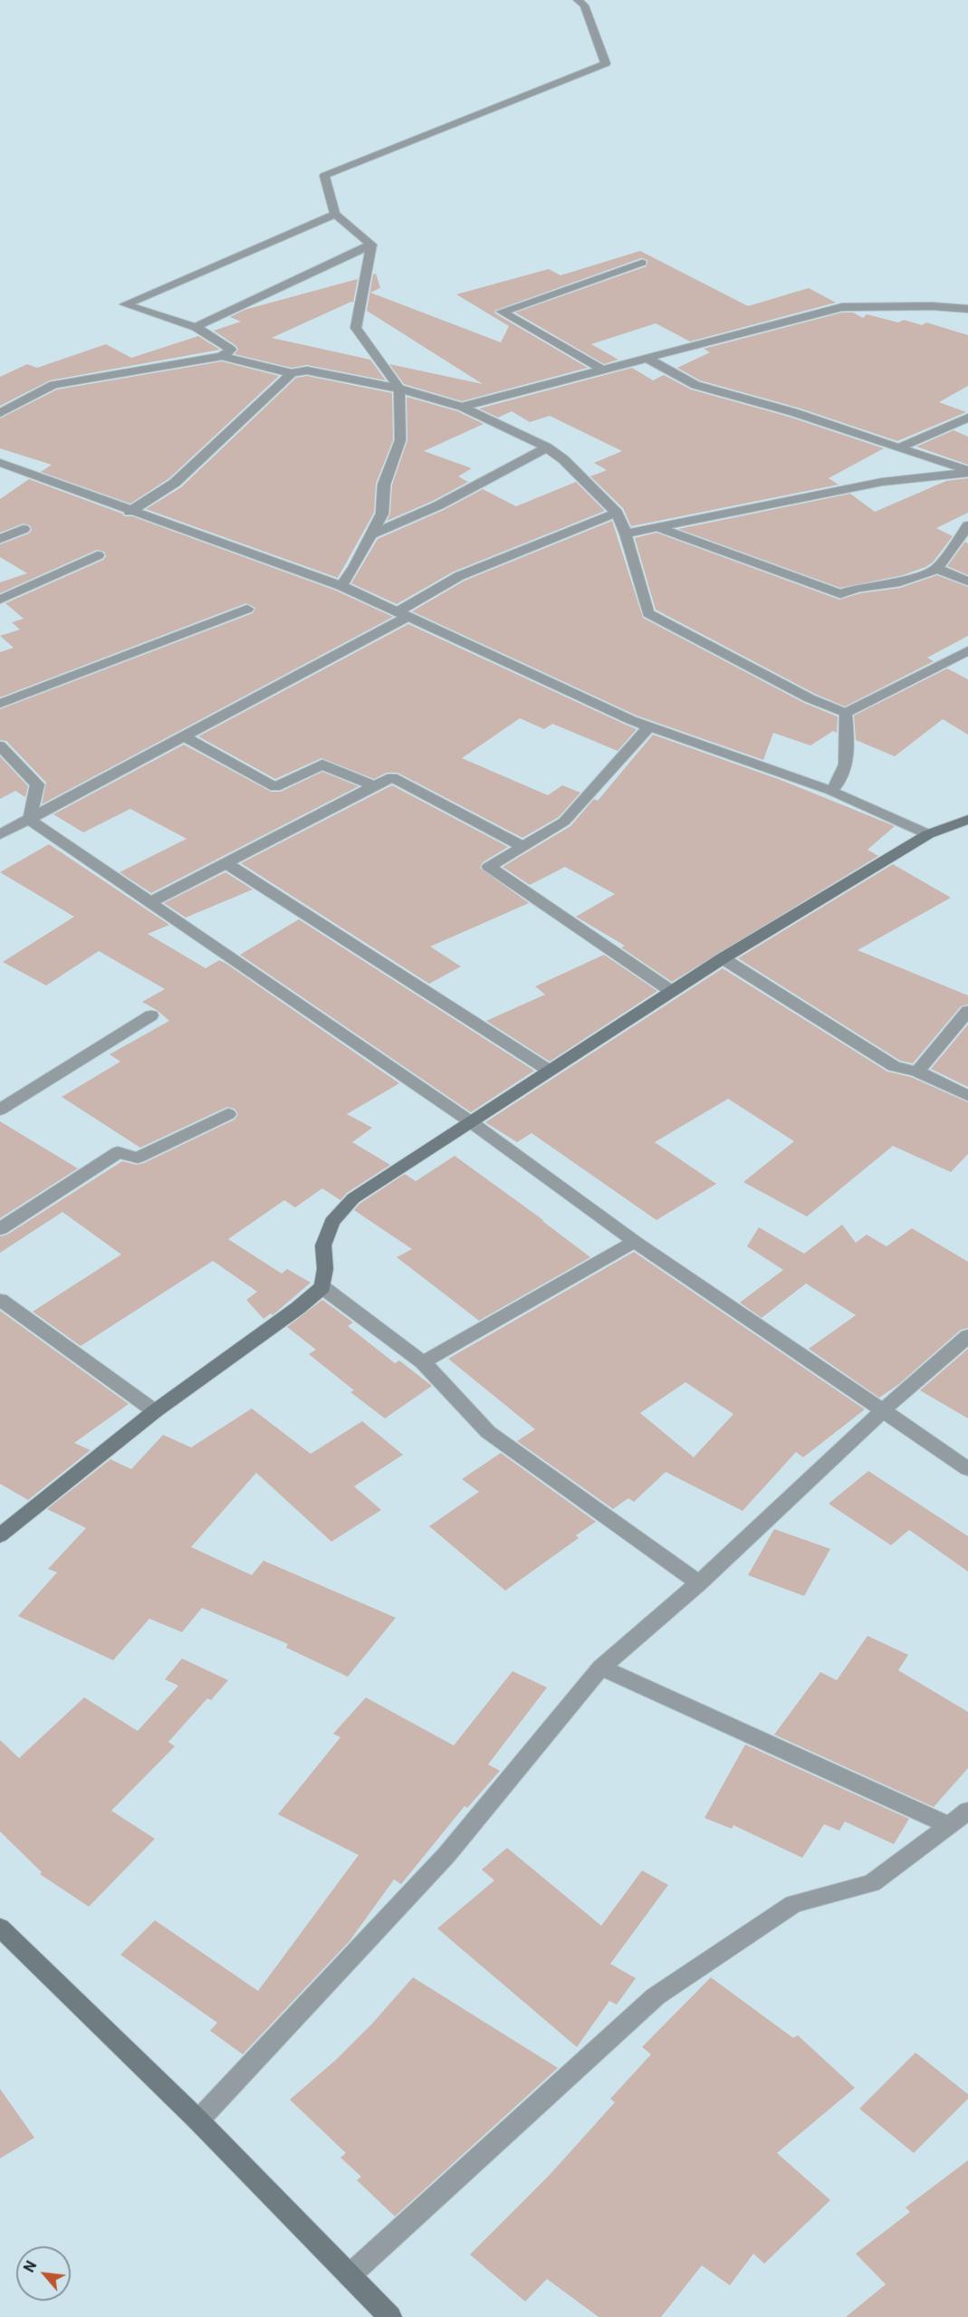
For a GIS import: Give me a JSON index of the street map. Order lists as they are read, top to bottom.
{
  "north": "top left"
}
